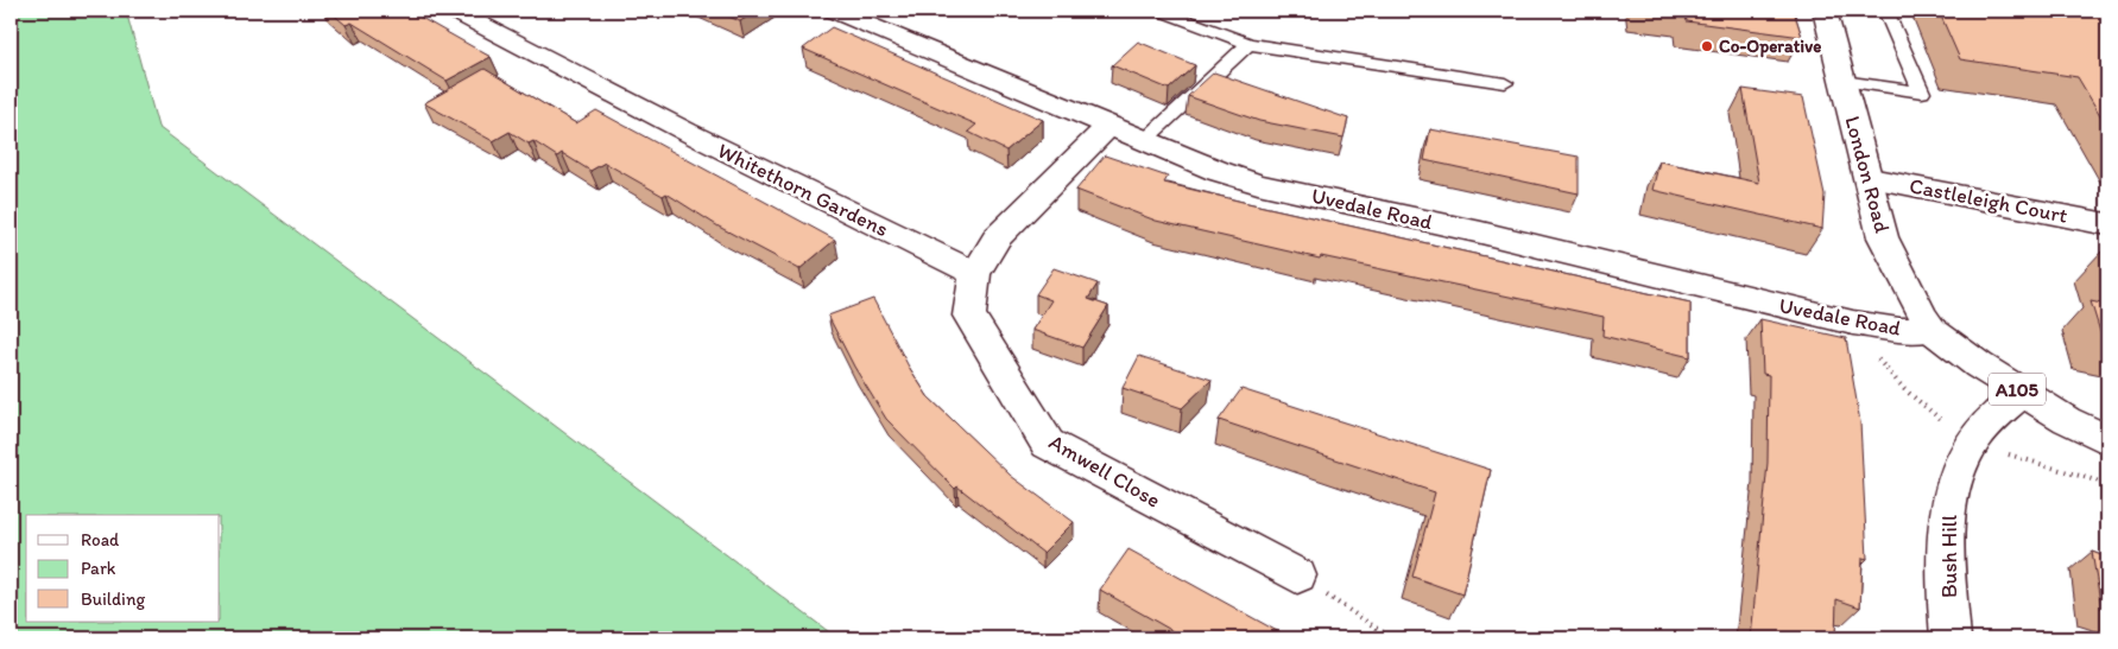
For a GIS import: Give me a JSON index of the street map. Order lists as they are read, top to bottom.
{
  "streets": {
    "street": [
      "London Road",
      "Whitethorn Gardens",
      "Castleleigh Court",
      "Uvedale Road",
      "A105",
      "Amwell Close",
      "Bush Hill"
    ]
  },
  "crossings": [
    ["London Road", "Castleleigh Court"],
    ["London Road", "Uvedale Road"],
    ["London Road", "A105"],
    ["Whitethorn Gardens", "Amwell Close"],
    ["Uvedale Road", "A105"],
    ["A105", "Bush Hill"]
  ],
  "places": ["Co-Operative"],
  "legend": ["Road", "Park", "Building"]
}
